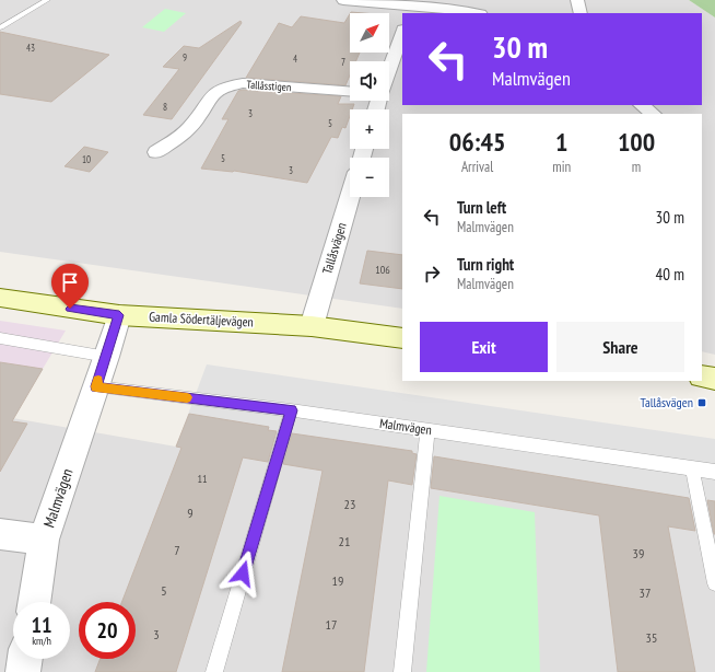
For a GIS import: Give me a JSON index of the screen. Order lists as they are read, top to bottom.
{
  "streets": {
    "street": [
      "Tallåsstigen",
      "Tallåsvägen",
      "Gamla Södertäljevägen",
      "Malmvägen"
    ]
  },
  "crossings": [
    ["Tallåsvägen", "Gamla Södertäljevägen"],
    ["Gamla Södertäljevägen", "Malmvägen"]
  ],
  "places": {
    "transit": ["Tallåsvägen"]
  },
  "house_numbers": [
    "43",
    "9",
    "4",
    "7",
    "8",
    "3",
    "5",
    "5",
    "10",
    "3",
    "106",
    "11",
    "23",
    "9",
    "21",
    "7",
    "39",
    "19",
    "5",
    "37",
    "17",
    "3",
    "35"
  ],
  "north": "top right",
  "page": {
    "map_buttons": ["+", "−"],
    "turn": ["30 m", "Malmvägen"],
    "eta": [
      "06:45",
      "Arrival",
      "1",
      "min",
      "100",
      "m"
    ],
    "list": [
      {
        "name": "Turn left",
        "note": "Malmvägen",
        "value": "30 m"
      },
      {
        "name": "Turn right",
        "note": "Malmvägen",
        "value": "40 m"
      }
    ],
    "buttons": ["Exit", "Share"],
    "speed": "11 km/h",
    "limit": "20"
  }
}
